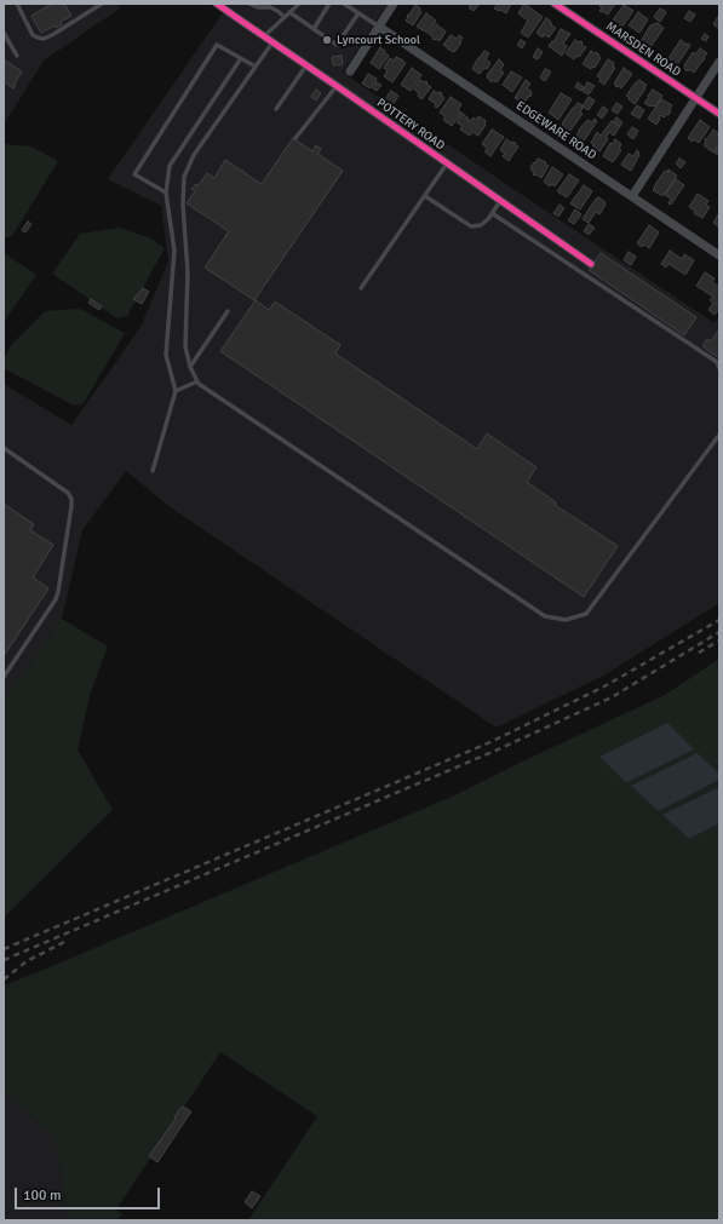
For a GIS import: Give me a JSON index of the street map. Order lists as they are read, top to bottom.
{
  "streets": {
    "street": ["MARSDEN ROAD", "POTTERY ROAD", "EDGEWARE ROAD"]
  },
  "places": ["Lyncourt School"],
  "scale_bar": "100 m"
}
